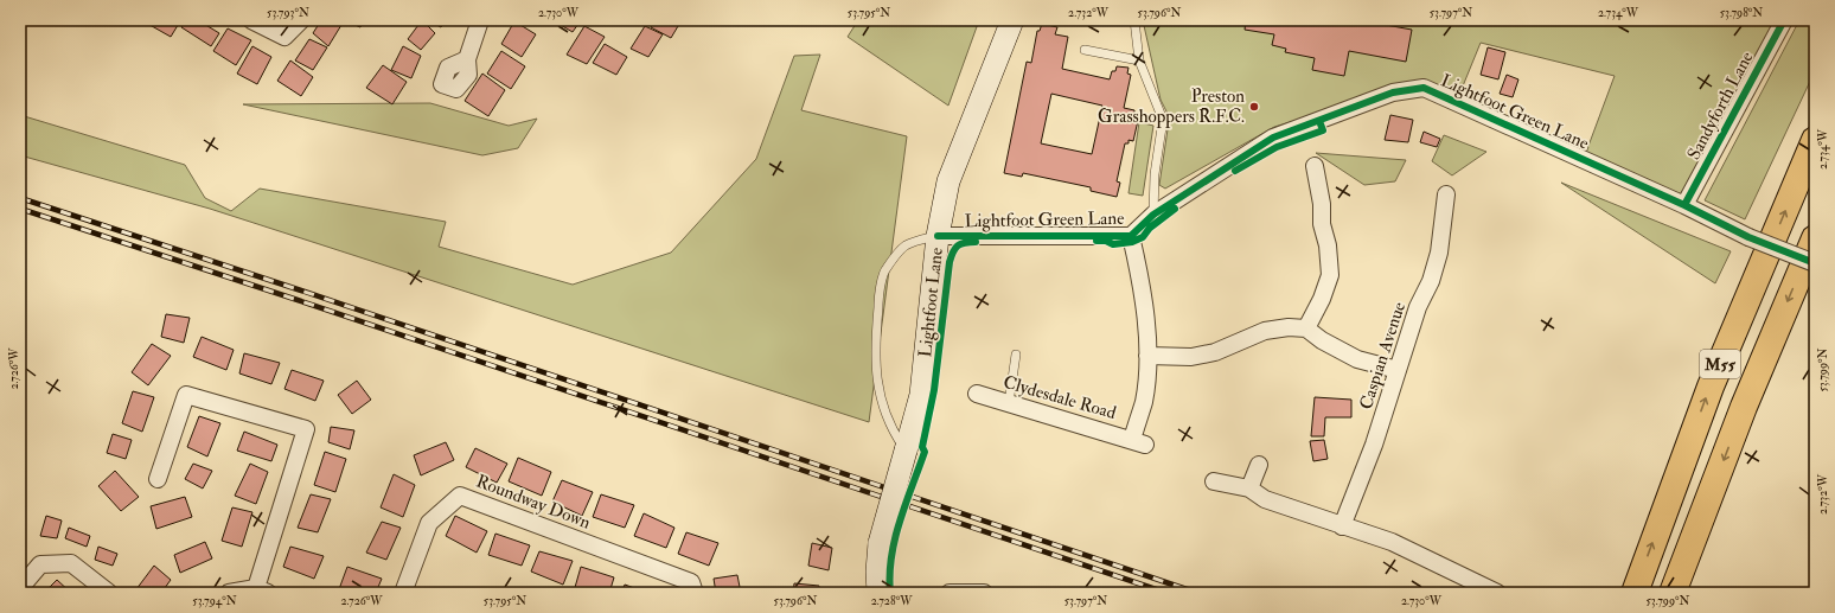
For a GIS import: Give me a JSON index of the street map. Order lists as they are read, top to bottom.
{
  "streets": {
    "highway": ["M55"],
    "main road": ["Lightfoot Lane"],
    "street": [
      "Sandyforth Lane",
      "Lightfoot Green Lane",
      "Caspian Avenue",
      "Clydesdale Road",
      "Roundway Down"
    ]
  },
  "crossings": [
    ["Sandyforth Lane", "Lightfoot Green Lane"],
    ["Lightfoot Green Lane", "Lightfoot Lane"],
    ["Lightfoot Green Lane", "Clydesdale Road"]
  ],
  "places": ["Preston Grasshoppers R.F.C."],
  "coordinates": [
    "53.793°N",
    "2.730°W",
    "53.795°N",
    "2.732°W",
    "53.796°N",
    "53.797°N",
    "2.734°W",
    "53.798°N",
    "2.726°W",
    "53.799°N",
    "53.794°N",
    "2.728°W"
  ]
}
